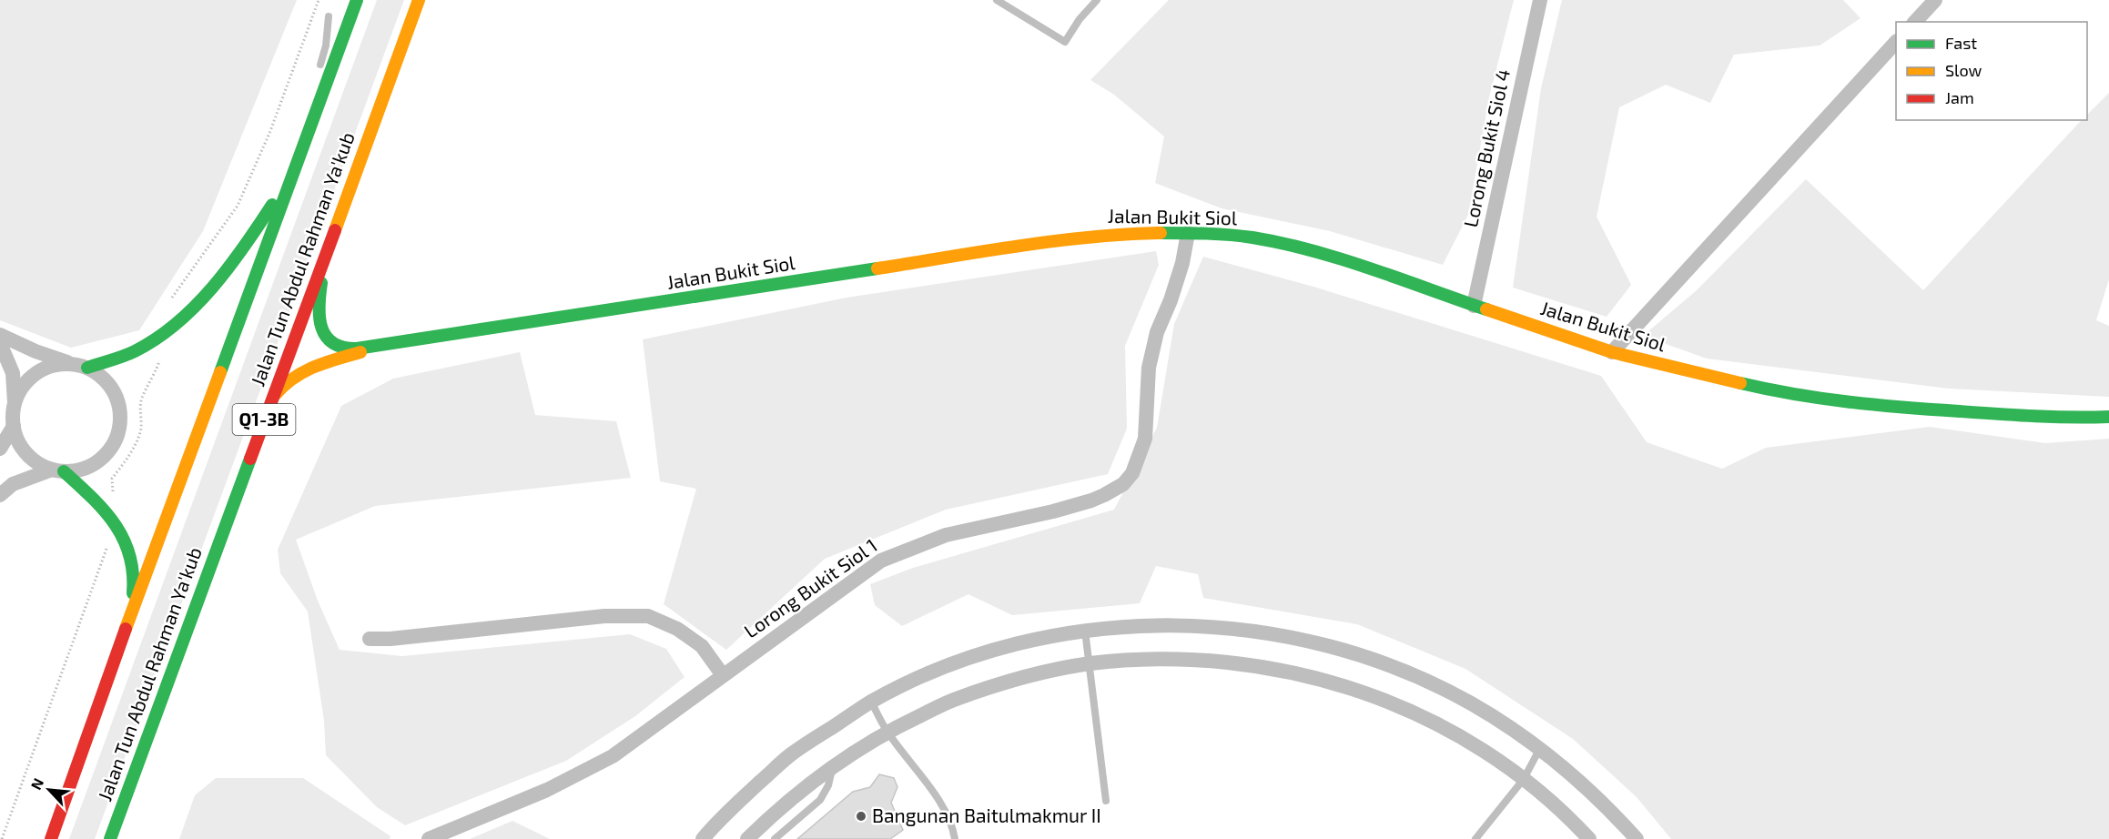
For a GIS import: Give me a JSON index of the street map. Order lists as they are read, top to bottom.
{
  "streets": {
    "main road": ["Jalan Bukit Siol", "Jalan Tun Abdul Rahman Ya'kub", "Q1-3B"],
    "street": ["Lorong Bukit Siol 4", "Lorong Bukit Siol 1"]
  },
  "crossings": [
    ["Lorong Bukit Siol 4", "Jalan Bukit Siol"],
    ["Jalan Bukit Siol", "Lorong Bukit Siol 1"]
  ],
  "places": ["Bangunan Baitulmakmur II"],
  "legend": ["Fast", "Slow", "Jam"],
  "north": "top left"
}
